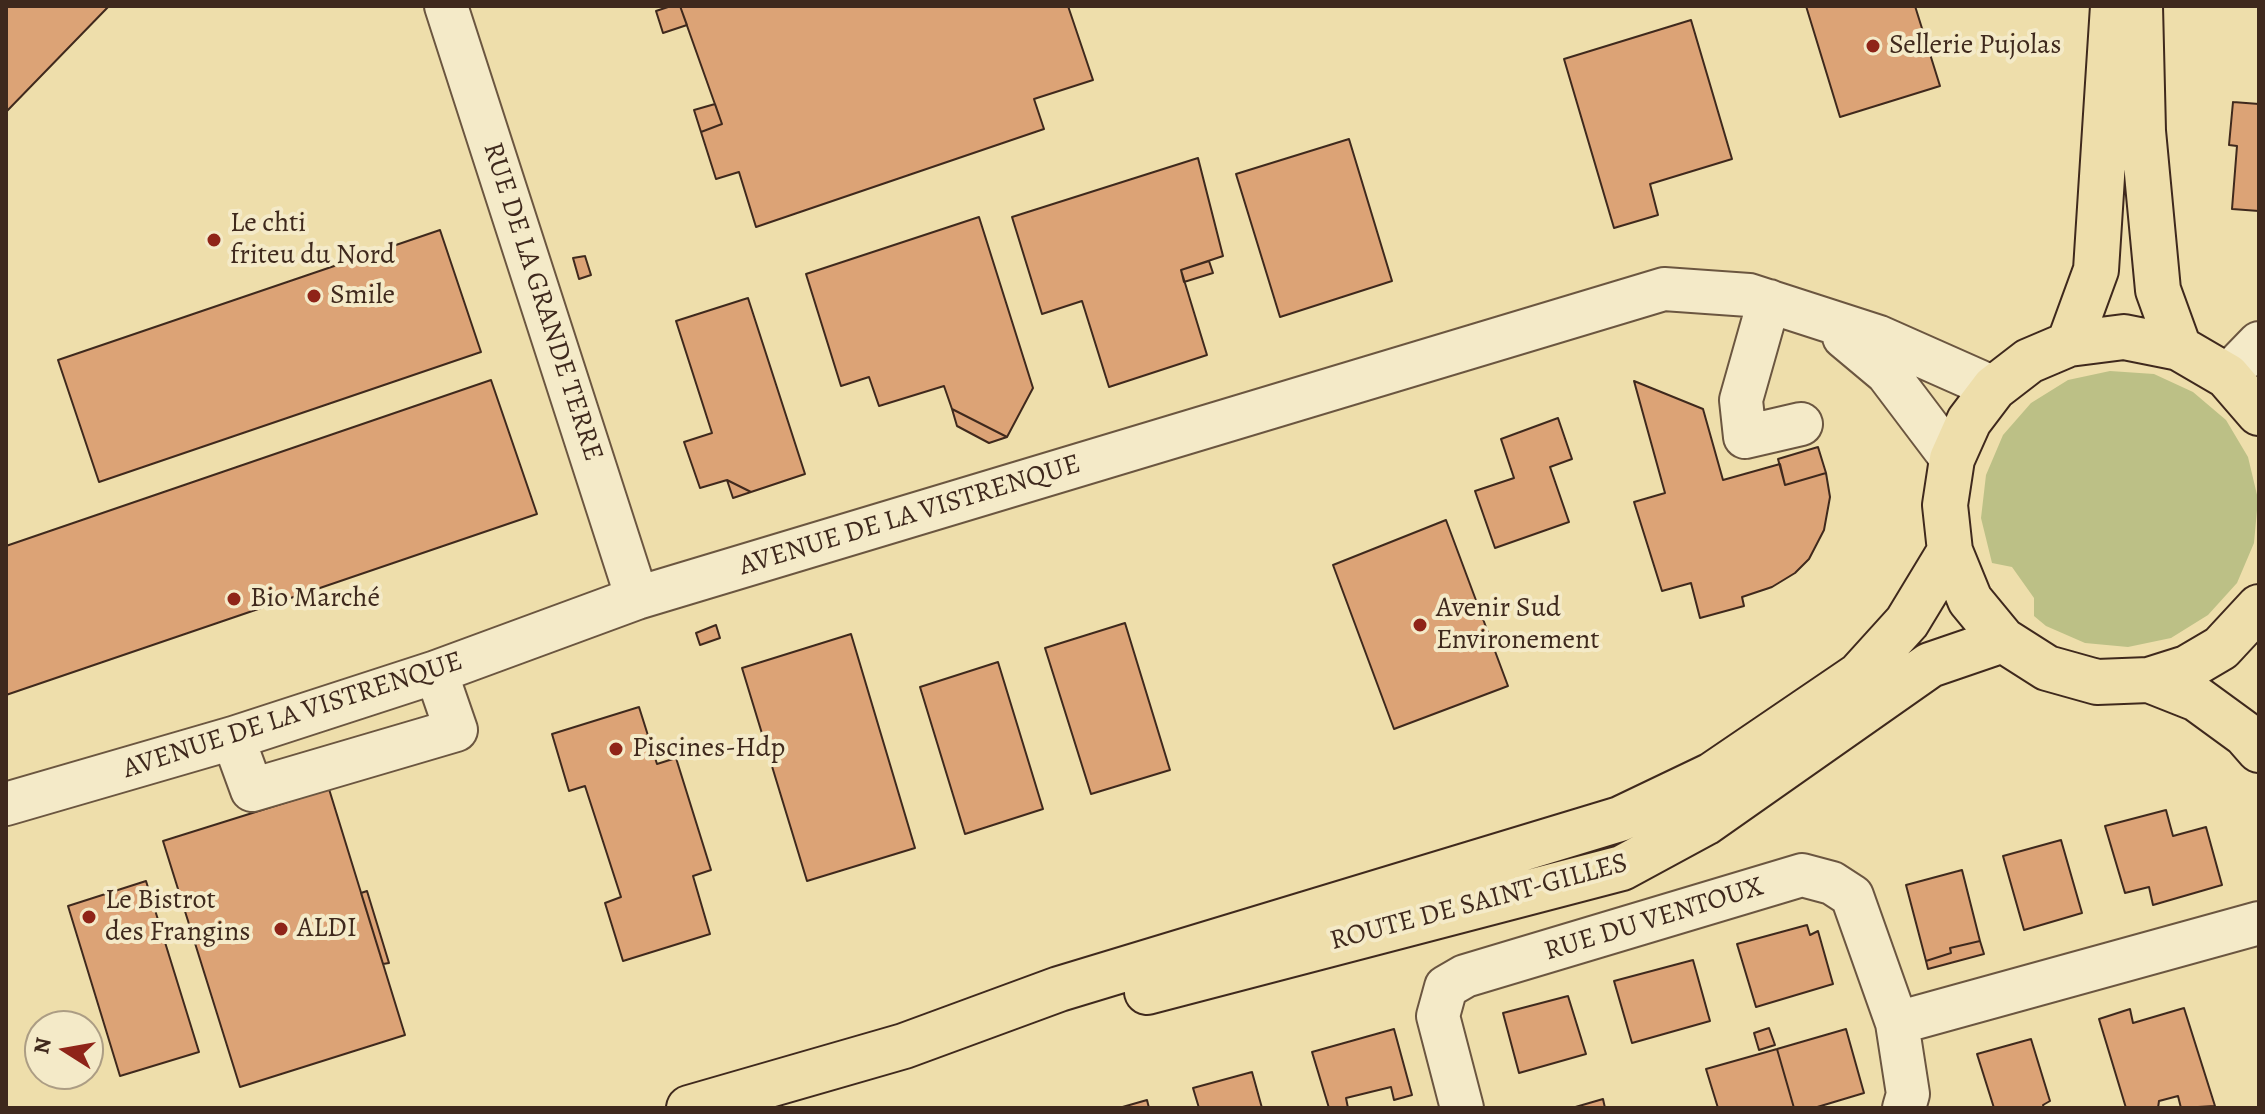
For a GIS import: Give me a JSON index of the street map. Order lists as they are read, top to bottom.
{
  "streets": {
    "main road": ["ROUTE DE SAINT-GILLES"],
    "street": ["RUE DE LA GRANDE TERRE", "AVENUE DE LA VISTRENQUE", "RUE DU VENTOUX"]
  },
  "crossings": [
    ["RUE DE LA GRANDE TERRE", "AVENUE DE LA VISTRENQUE"]
  ],
  "places": [
    "Sellerie Pujolas",
    "Le chti friteu du Nord",
    "Smile",
    "Bio Marché",
    "Avenir Sud Environement",
    "Piscines-Hdp",
    "Le Bistrot des Frangins",
    "ALDI"
  ],
  "north": "left"
}
